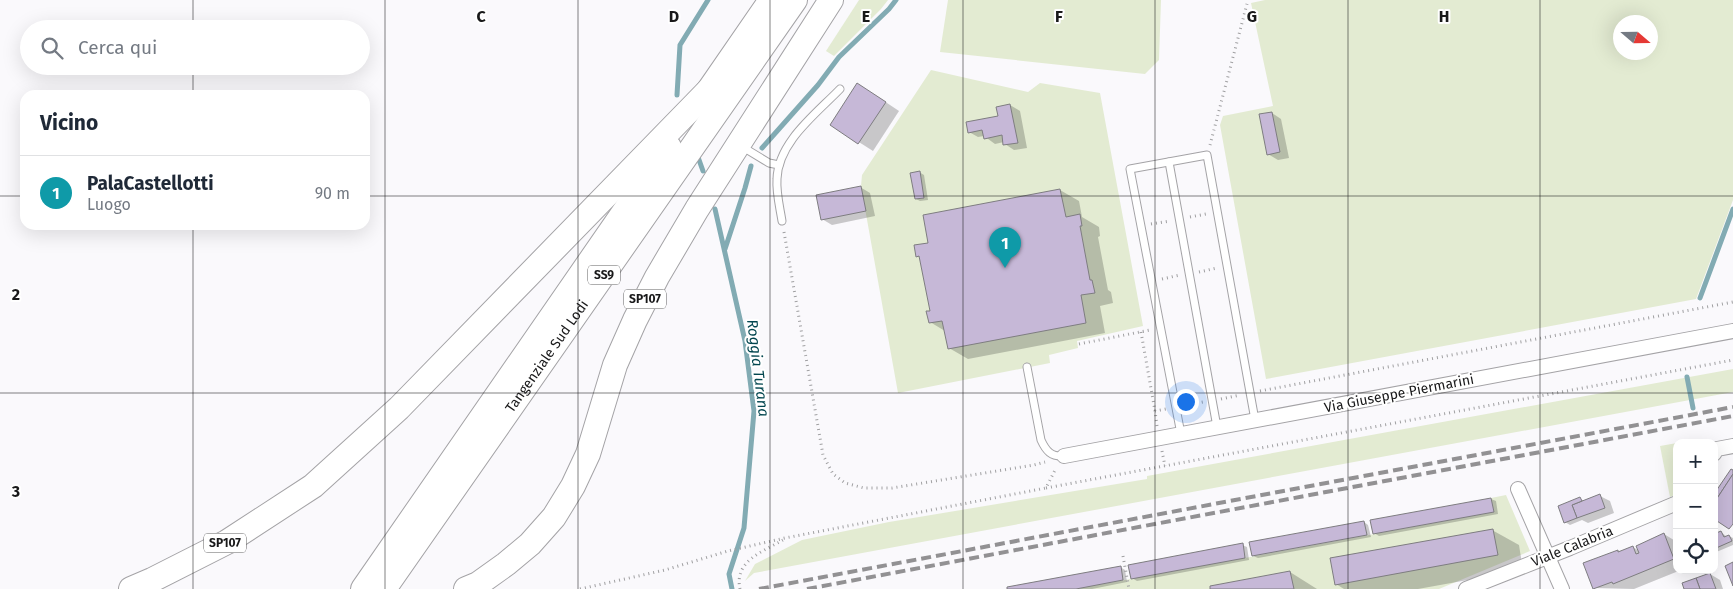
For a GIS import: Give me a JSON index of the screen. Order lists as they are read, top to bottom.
{
  "streets": {
    "highway": ["SS9", "SP107", "Tangenziale Sud Lodi"],
    "street": ["Via Giuseppe Piermarini", "Viale Calabria"]
  },
  "crossings": [
    ["SP107", "Tangenziale Sud Lodi"]
  ],
  "water": ["Roggia Turana"],
  "north": "right",
  "page": {
    "search": "Cerca qui",
    "heading": "Vicino",
    "list": [
      {
        "mark": "1",
        "name": "PalaCastellotti",
        "note": "Luogo",
        "value": "90 m"
      }
    ],
    "pins": "1",
    "map_buttons": ["+", "−"]
  },
  "grid": {
    "columns": [
      "C",
      "D",
      "E",
      "F",
      "G",
      "H"
    ],
    "rows": ["2", "3"]
  }
}
